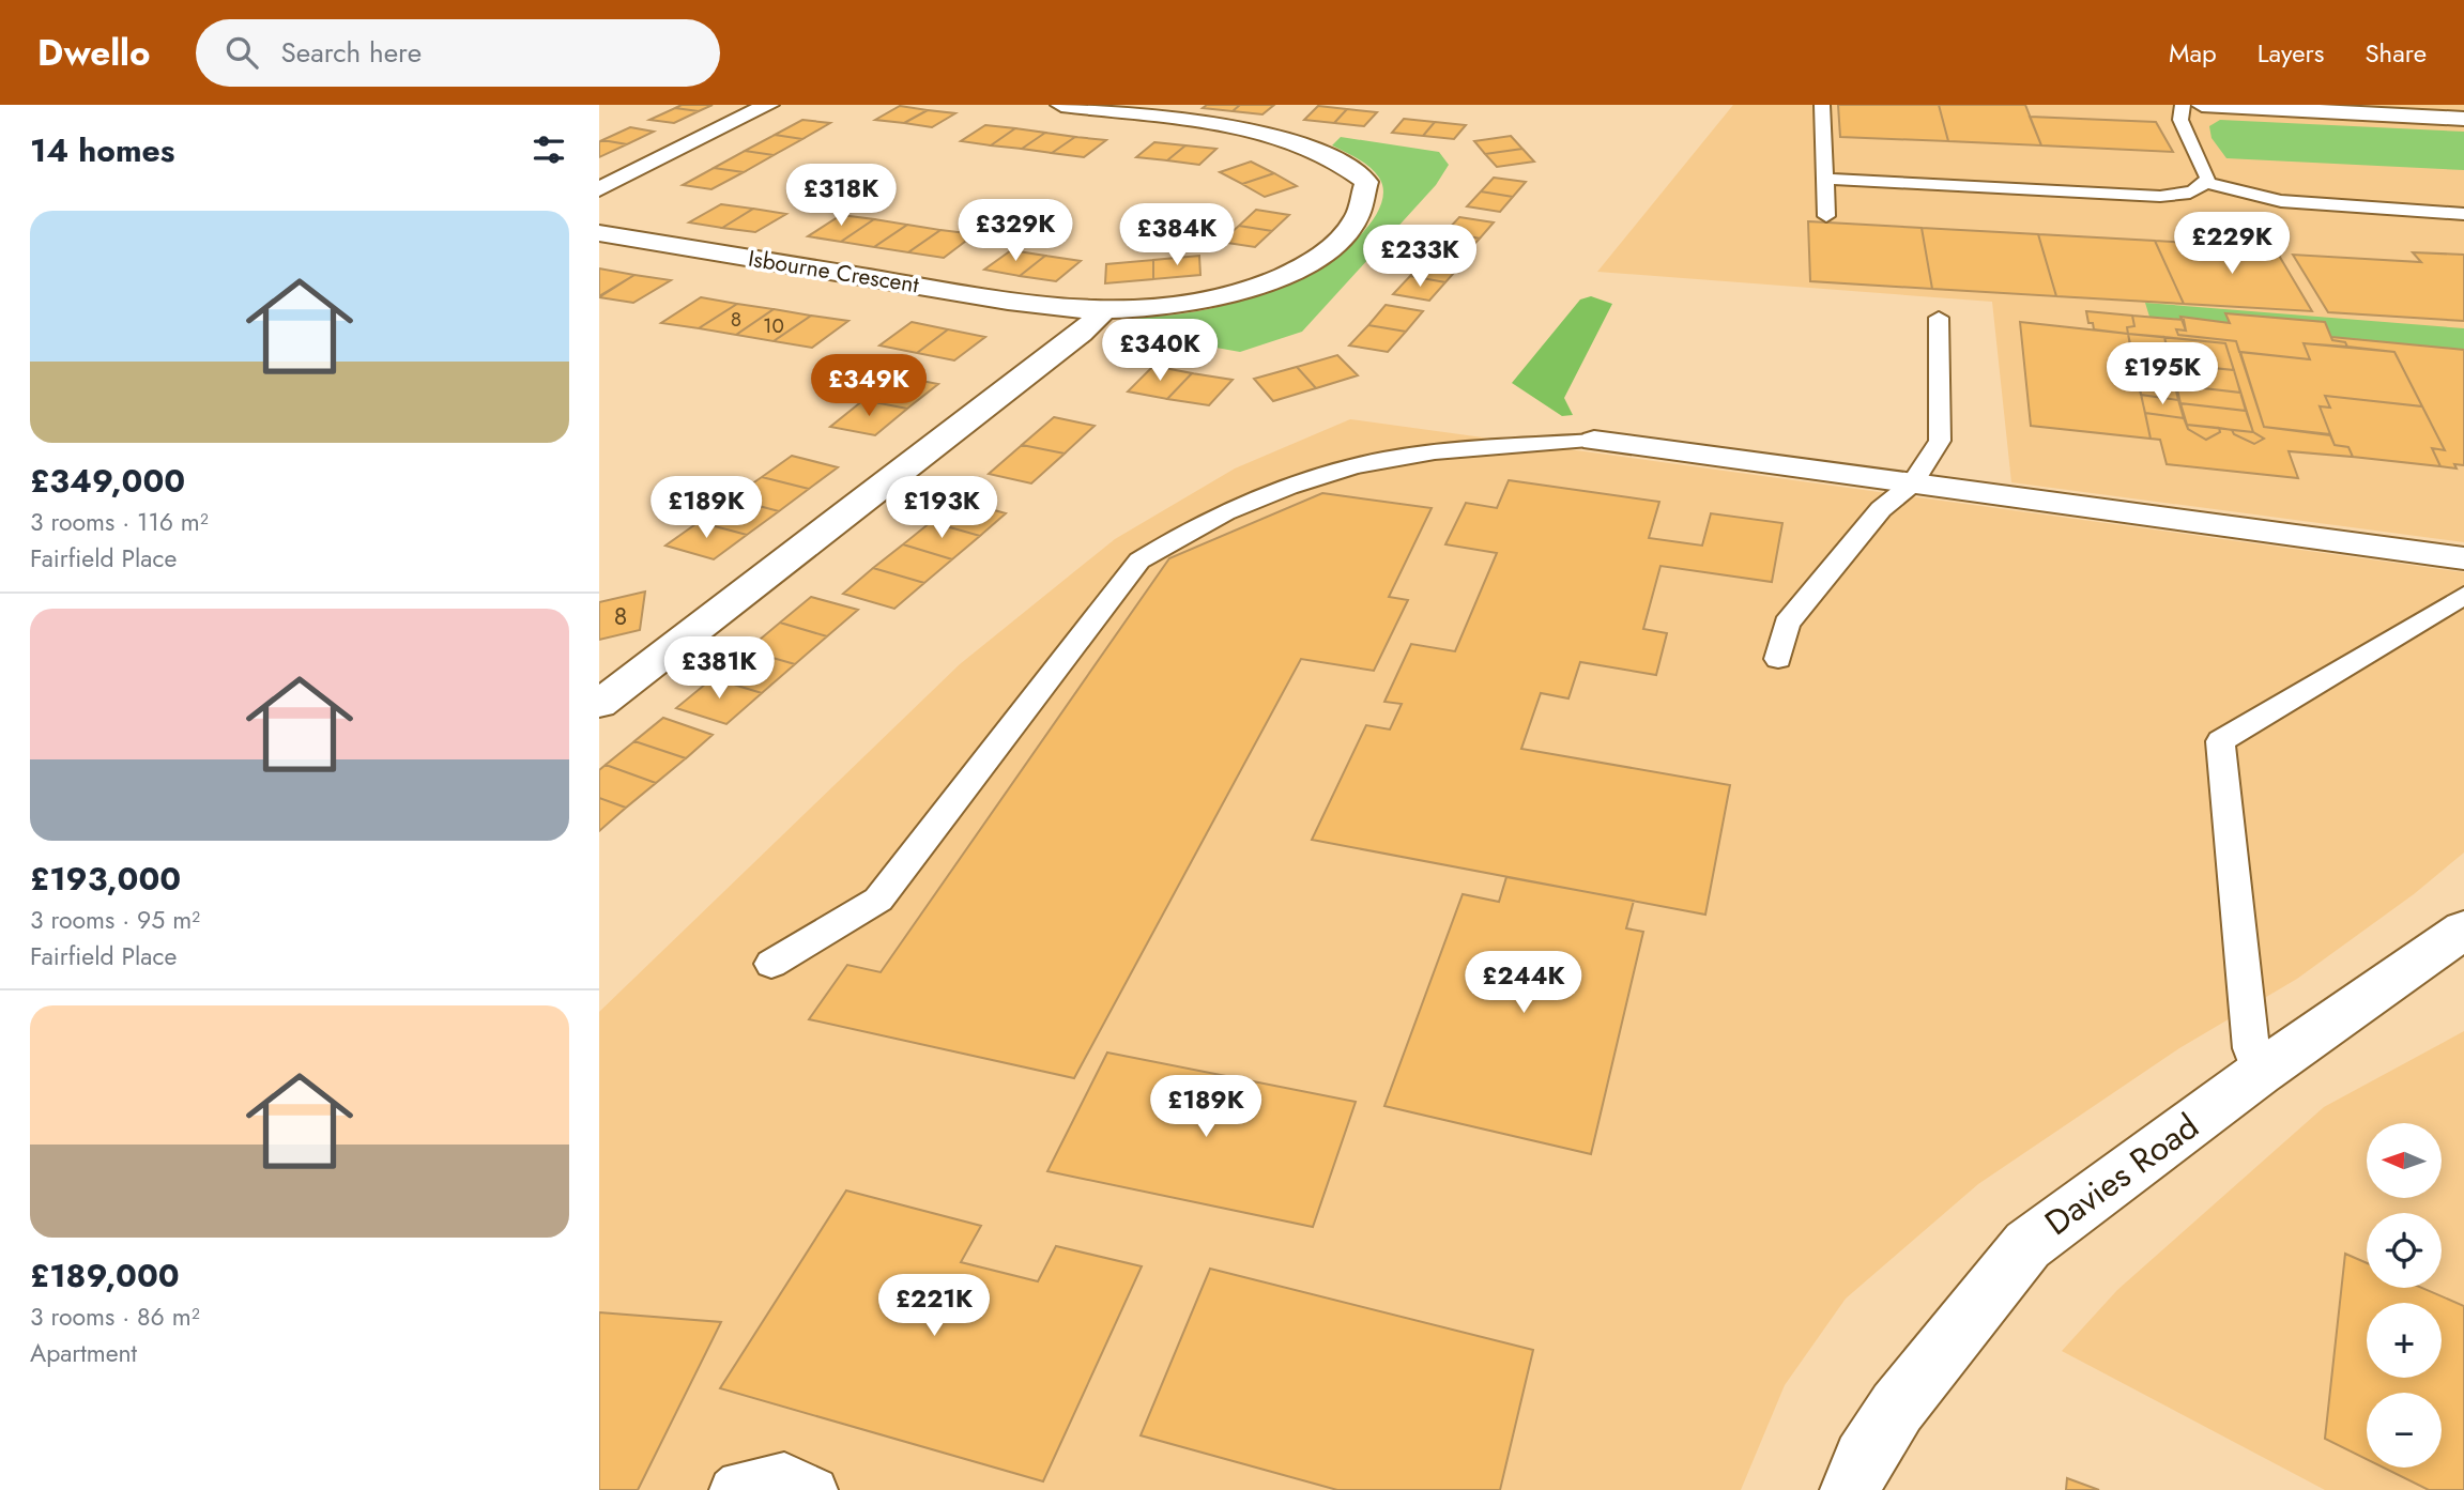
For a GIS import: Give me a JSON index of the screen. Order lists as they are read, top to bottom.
{
  "streets": {
    "street": ["Isbourne Crescent", "Davies Road"]
  },
  "house_numbers": ["8", "10", "8"],
  "north": "left",
  "page": {
    "header": "Dwello",
    "search": "Search here",
    "nav": ["Map", "Layers", "Share"],
    "heading": "14 homes",
    "price": [
      "£318K",
      "£329K",
      "£384K",
      "£229K",
      "£233K",
      "£340K",
      "£195K",
      "£349K",
      "£189K",
      "£193K",
      "£381K",
      "£244K",
      "£189K",
      "£221K"
    ],
    "list": [
      {
        "name": "£349,000",
        "note": "3 rooms · 116 m² · Fairfield Place"
      },
      {
        "name": "£193,000",
        "note": "3 rooms · 95 m² · Fairfield Place"
      },
      {
        "name": "£189,000",
        "note": "3 rooms · 86 m² · Apartment"
      }
    ],
    "map_buttons": ["+", "−"]
  }
}
